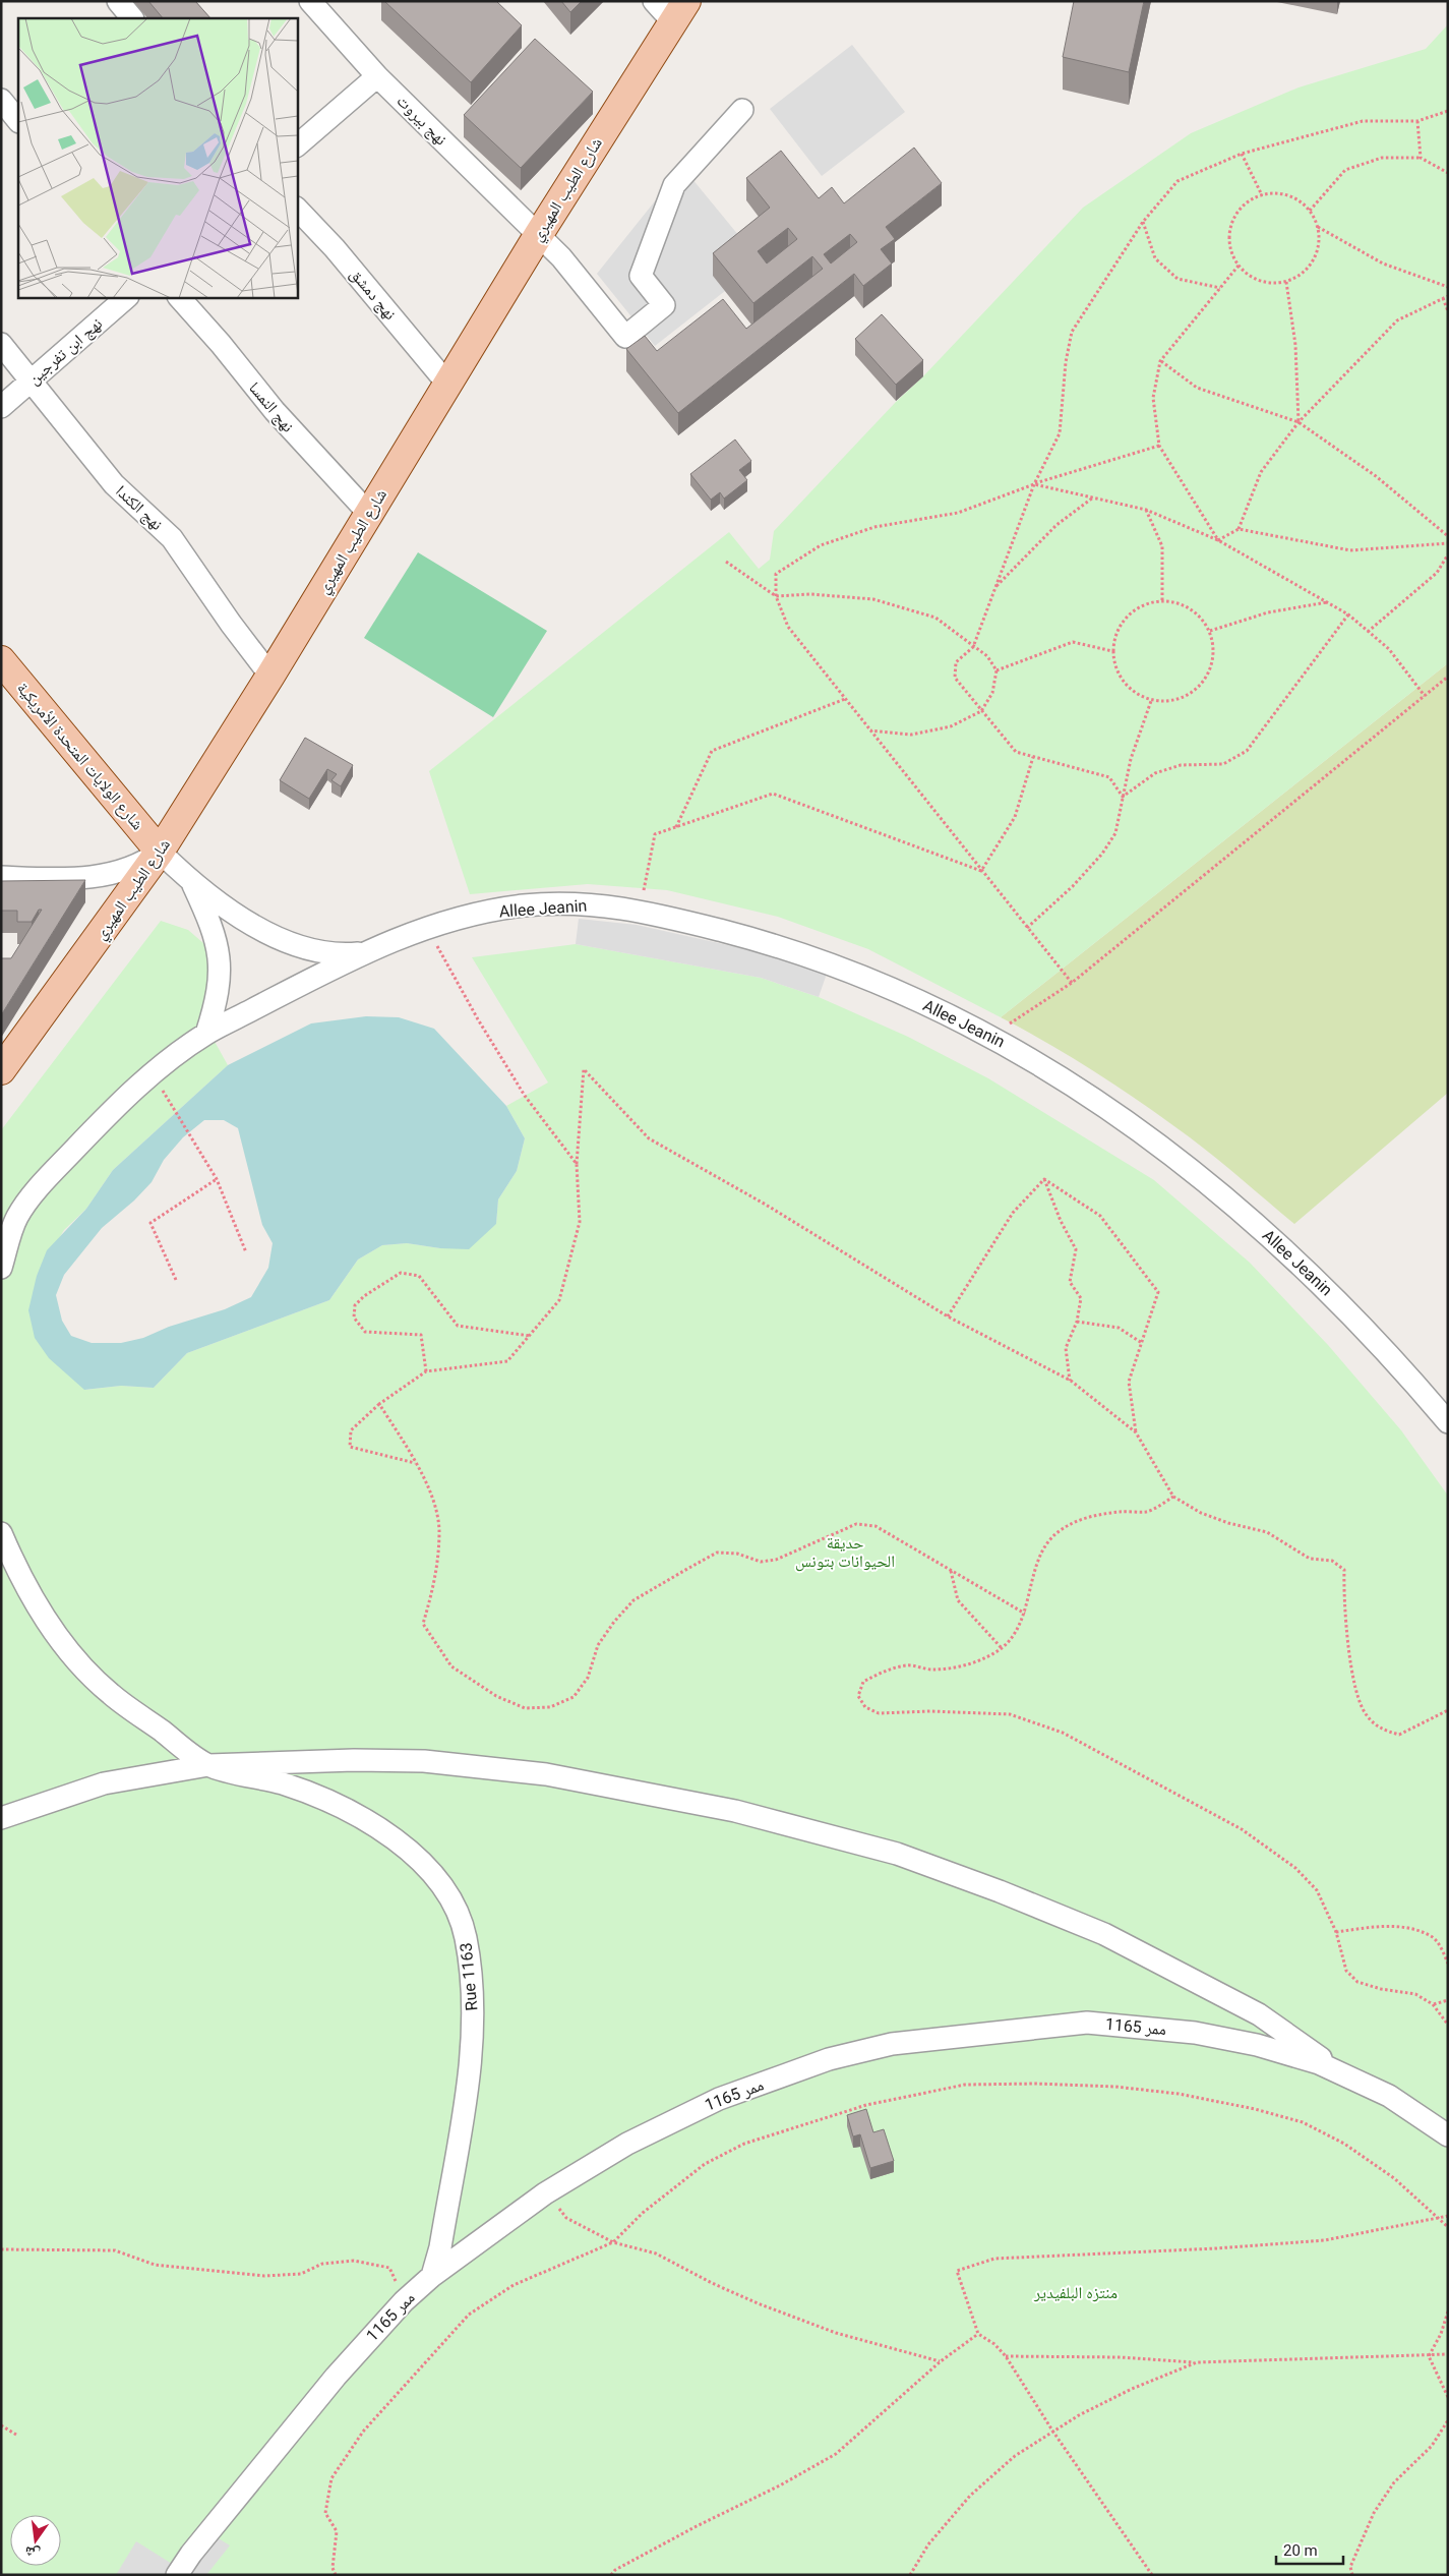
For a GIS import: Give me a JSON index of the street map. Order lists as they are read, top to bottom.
{
  "streets": {
    "main road": ["شارع الطيب المهيري", "شارع الولايات المتحدة الأمريكية"],
    "street": [
      "نهج بيروت",
      "نهج دمشق",
      "نهج ابن تفرجين",
      "نهج النمسا",
      "نهج الكندا",
      "Allee Jeanin",
      "Rue 1163",
      "ممر 1165"
    ]
  },
  "crossings": [
    ["نهج بيروت", "شارع الطيب المهيري"],
    ["شارع الطيب المهيري", "نهج دمشق"],
    ["شارع الطيب المهيري", "نهج النمسا"],
    ["شارع الطيب المهيري", "نهج الكندا"],
    ["شارع الطيب المهيري", "شارع الولايات المتحدة الأمريكية"],
    ["نهج ابن تفرجين", "نهج الكندا"],
    ["Rue 1163", "ممر 1165"]
  ],
  "parks": ["حديقة الحيوانات بتونس", "منتزه البلفيدير"],
  "scale_bar": "20 m",
  "north": "bottom"
}
